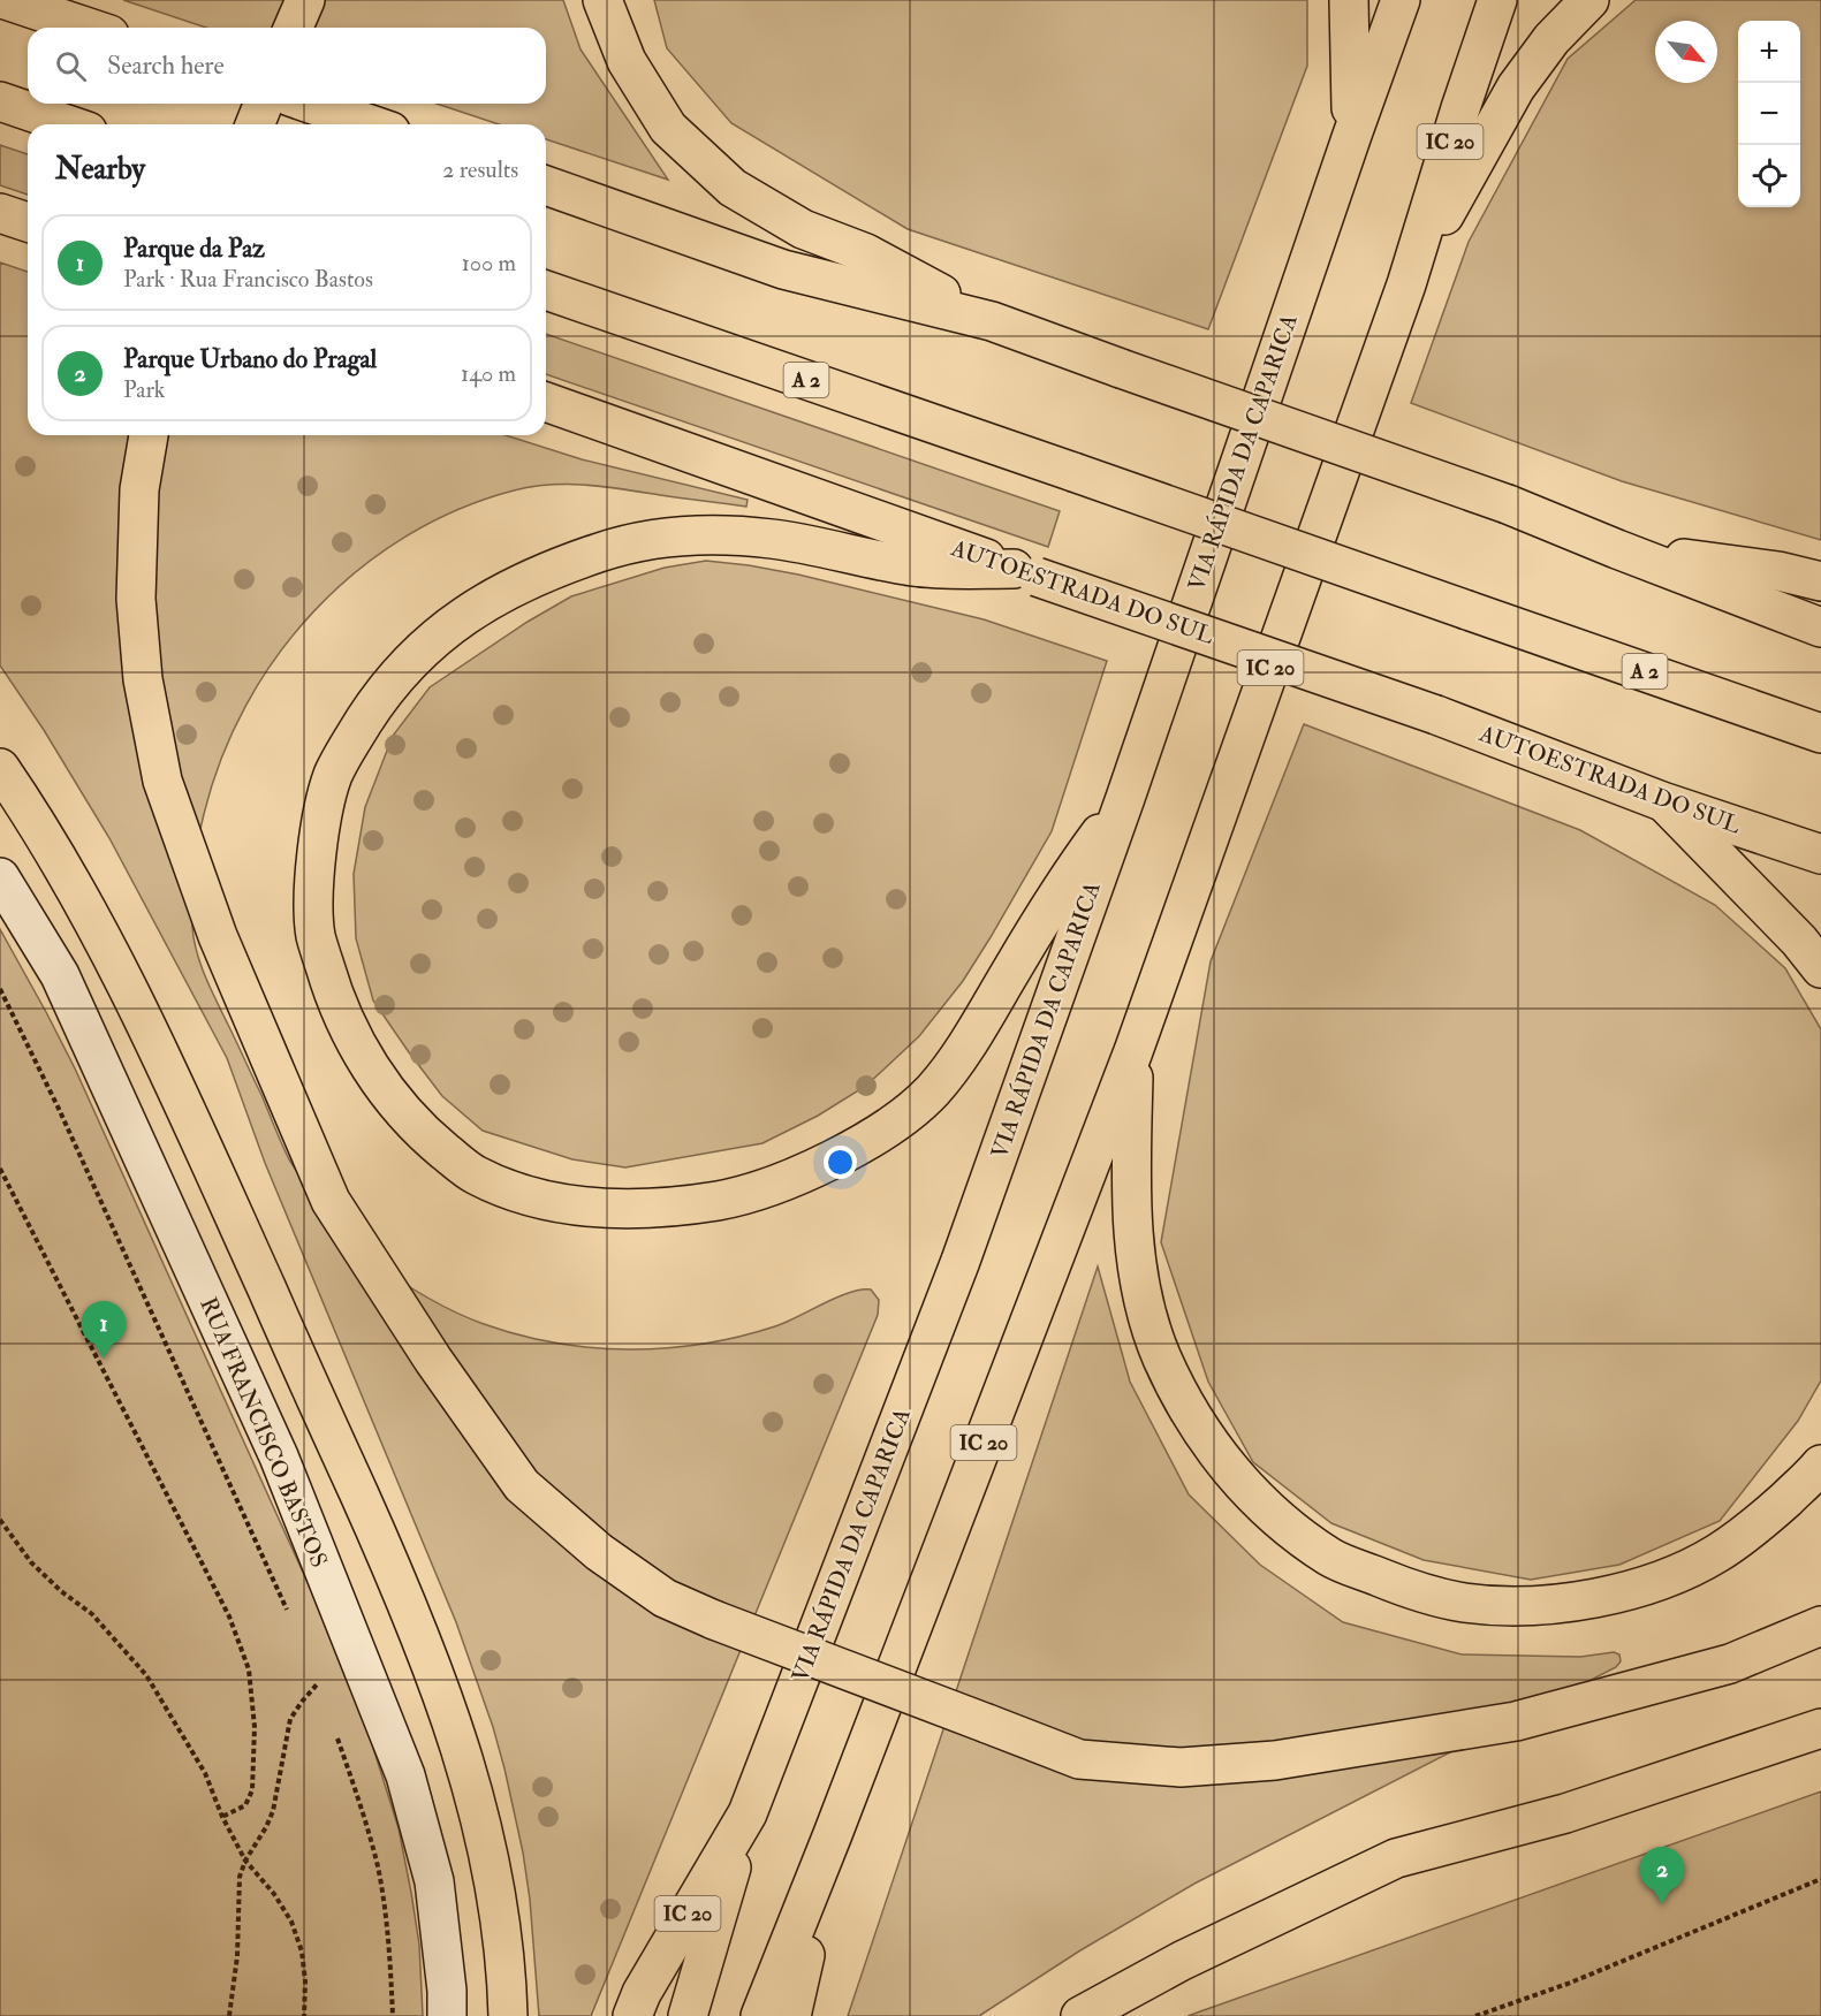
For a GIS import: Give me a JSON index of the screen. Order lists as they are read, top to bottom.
{
  "streets": {
    "highway": [
      "IC 20",
      "A 2",
      "VIA RÁPIDA DA CAPARICA",
      "AUTOESTRADA DO SUL"
    ],
    "street": ["RUA FRANCISCO BASTOS"]
  },
  "north": "bottom right",
  "page": {
    "map_buttons": ["+", "−"],
    "search": "Search here",
    "heading": ["Nearby", "2 results"],
    "list": [
      {
        "mark": "1",
        "name": "Parque da Paz",
        "note": "Park · Rua Francisco Bastos",
        "value": "100 m"
      },
      {
        "mark": "2",
        "name": "Parque Urbano do Pragal",
        "note": "Park",
        "value": "140 m"
      }
    ],
    "pins": ["1", "2"]
  }
}
